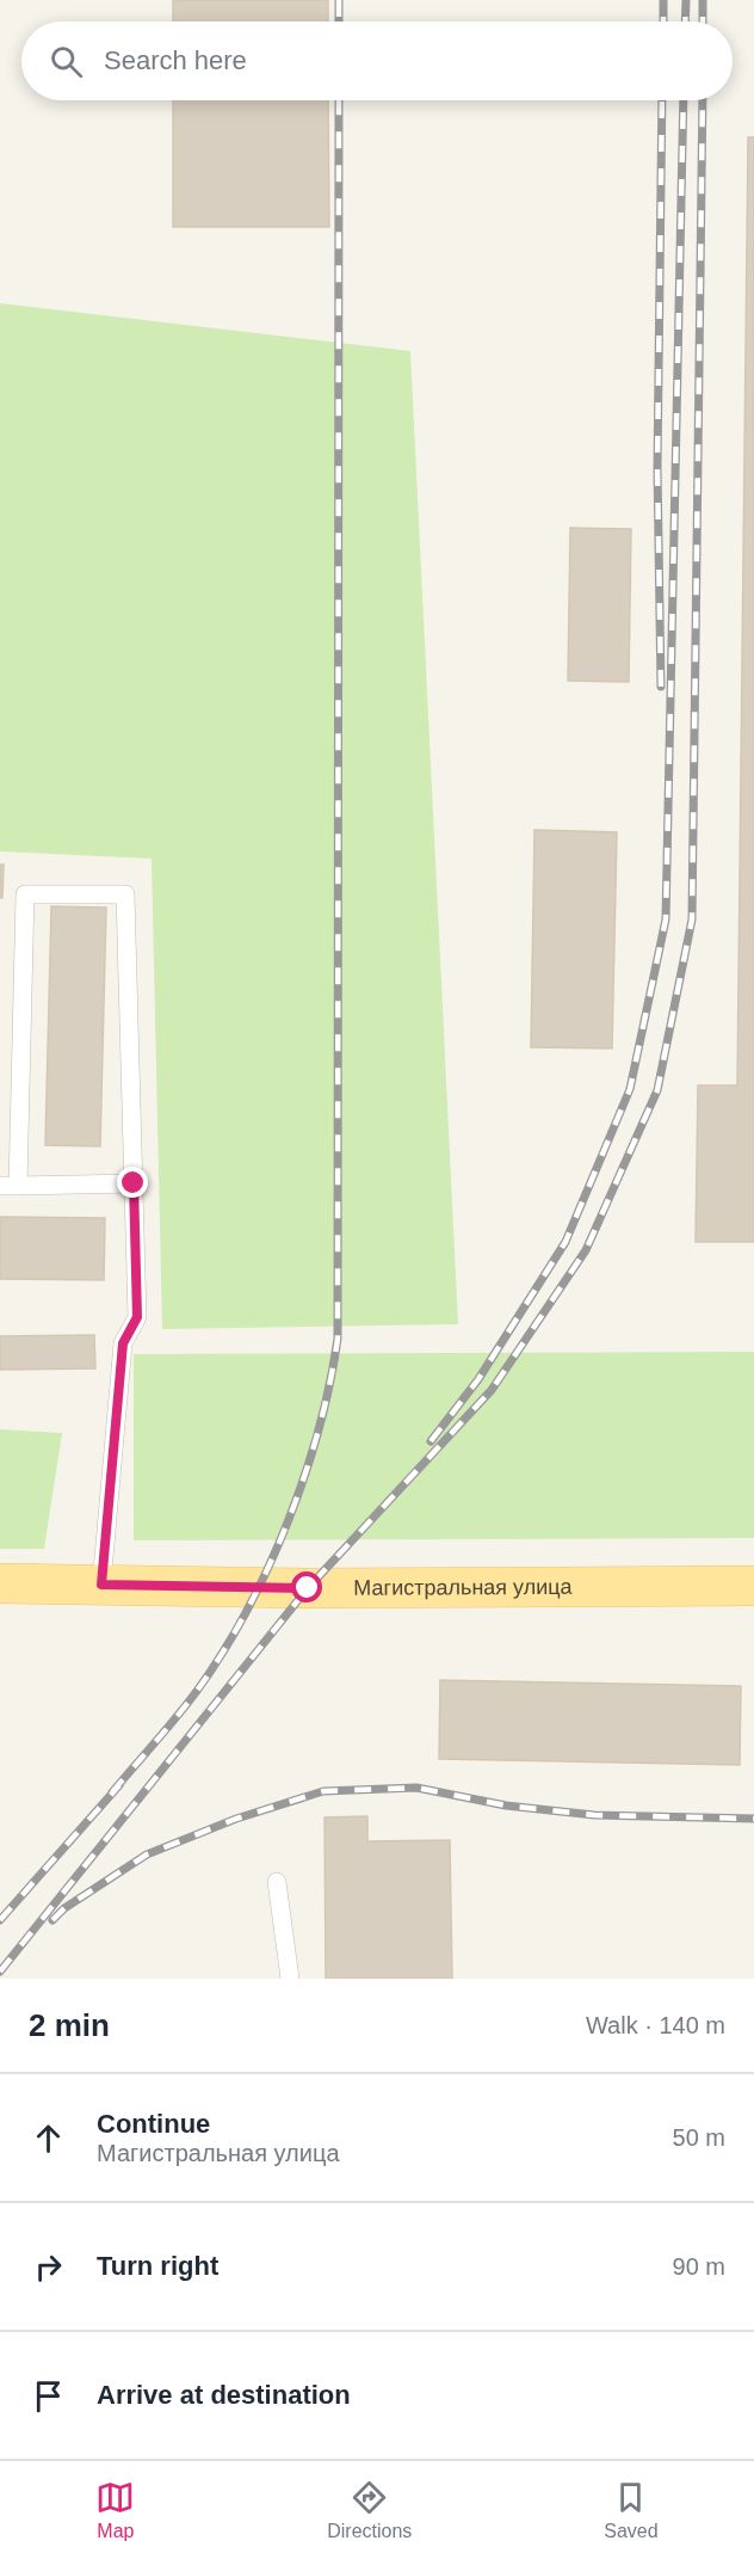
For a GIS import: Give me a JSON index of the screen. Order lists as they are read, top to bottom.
{
  "streets": {
    "main road": ["Магистральная улица"]
  },
  "page": {
    "search": "Search here",
    "heading": ["2 min", "Walk · 140 m"],
    "list": [
      ["Continue", "Магистральная улица", "50 m"],
      ["Turn right", "90 m"],
      "Arrive at destination"
    ],
    "nav": ["Map", "Directions", "Saved"]
  }
}
